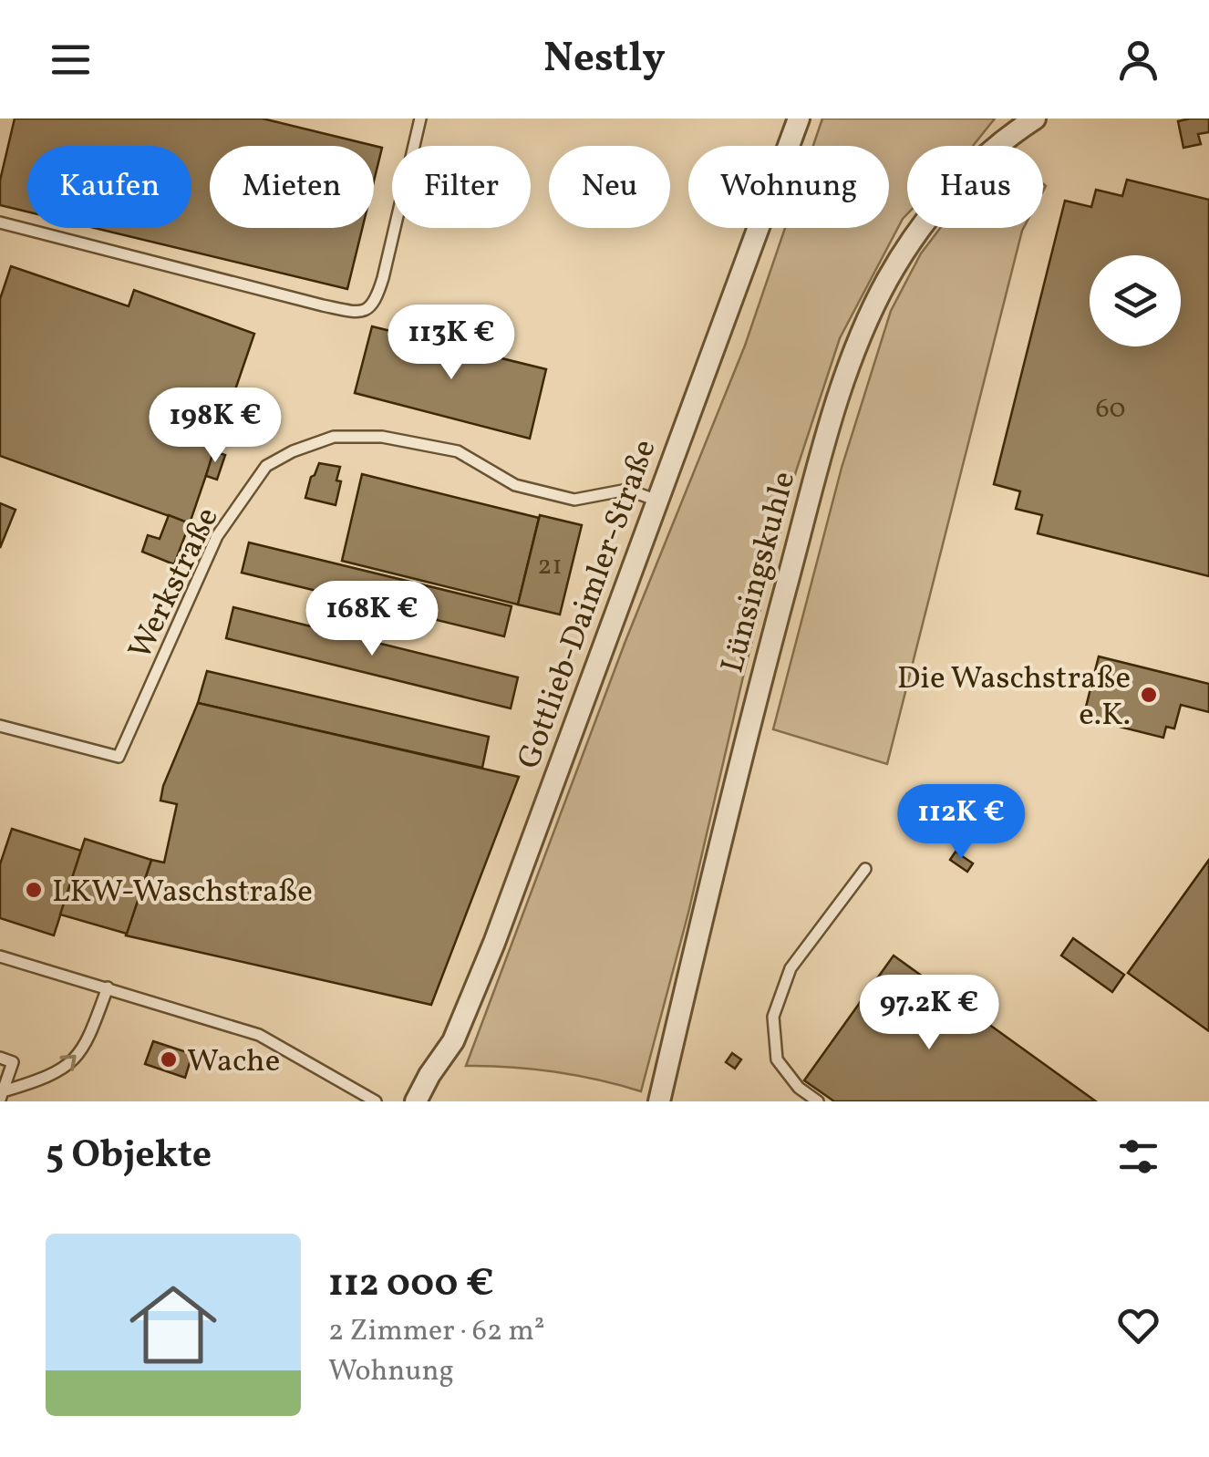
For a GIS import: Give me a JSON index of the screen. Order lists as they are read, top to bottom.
{
  "streets": {
    "street": ["Lünsingskuhle", "Gottlieb-Daimler-Straße"],
    "lane": ["Werkstraße"]
  },
  "crossings": [
    ["Werkstraße", "Gottlieb-Daimler-Straße"]
  ],
  "places": ["Die Waschstraße e.K.", "LKW-Waschstraße", "Wache"],
  "house_numbers": ["60", "21"],
  "page": {
    "header": "Nestly",
    "chip": [
      "Kaufen",
      "Mieten",
      "Filter",
      "Neu",
      "Wohnung",
      "Haus"
    ],
    "price": [
      "113K €",
      "198K €",
      "168K €",
      "112K €",
      "97.2K €"
    ],
    "heading": "5 Objekte",
    "list": [
      {
        "name": "112 000 €",
        "note": "2 Zimmer · 62 m² · Wohnung"
      }
    ]
  }
}
